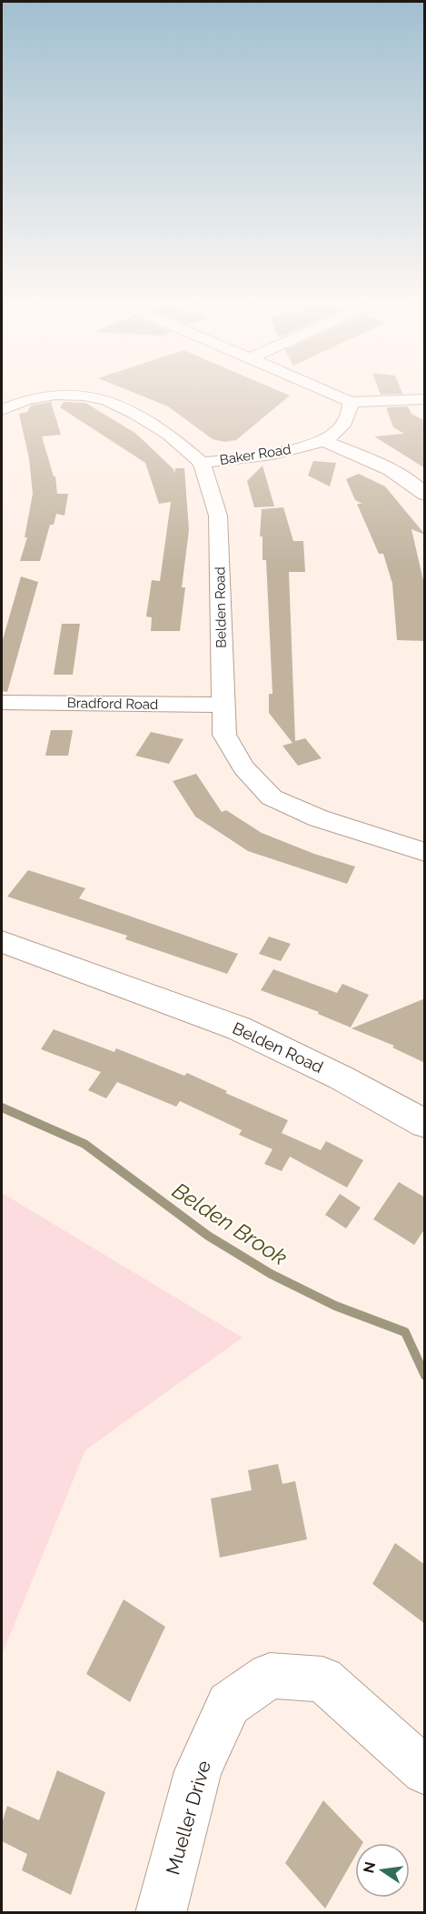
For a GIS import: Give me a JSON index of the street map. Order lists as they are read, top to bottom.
{
  "streets": {
    "street": [
      "Baker Road",
      "Belden Road",
      "Bradford Road",
      "Mueller Drive"
    ]
  },
  "crossings": [
    ["Baker Road", "Belden Road"],
    ["Belden Road", "Bradford Road"]
  ],
  "water": ["Belden Brook"],
  "north": "left"
}
